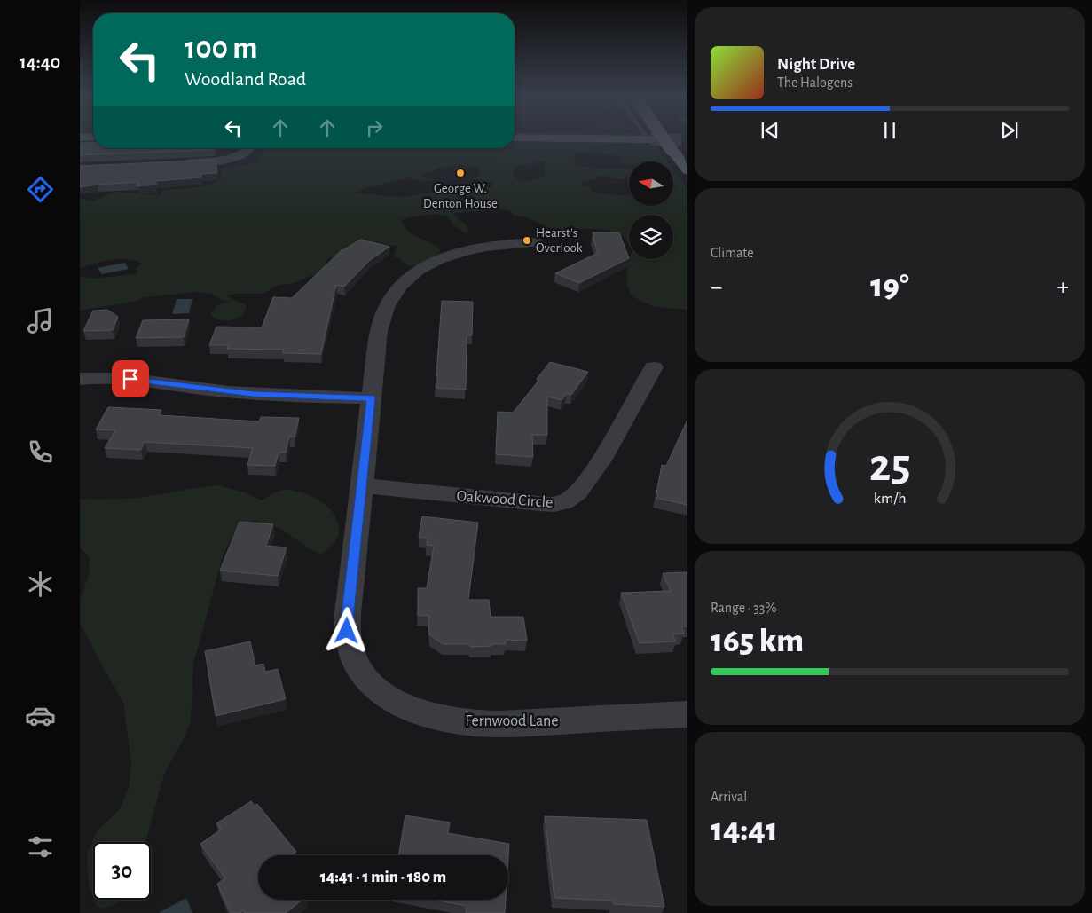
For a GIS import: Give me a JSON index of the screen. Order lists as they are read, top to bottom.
{
  "streets": {
    "street": ["Oakwood Circle", "Fernwood Lane"]
  },
  "crossings": [
    ["Oakwood Circle", "Fernwood Lane"]
  ],
  "places": ["George W. Denton House", "Hearst's Overlook"],
  "north": "left",
  "page": {
    "tabs": "14:40",
    "turn": ["100 m", "Woodland Road"],
    "song": ["Night Drive", "The Halogens"],
    "tile": [
      "Climate",
      ["Range · 33%", "165 km"],
      ["Arrival", "14:41"]
    ],
    "heat": ["−", "19°", "+"],
    "limit": "30",
    "trip": "14:41 · 1 min · 180 m",
    "gauge": ["25", "km/h"]
  }
}
